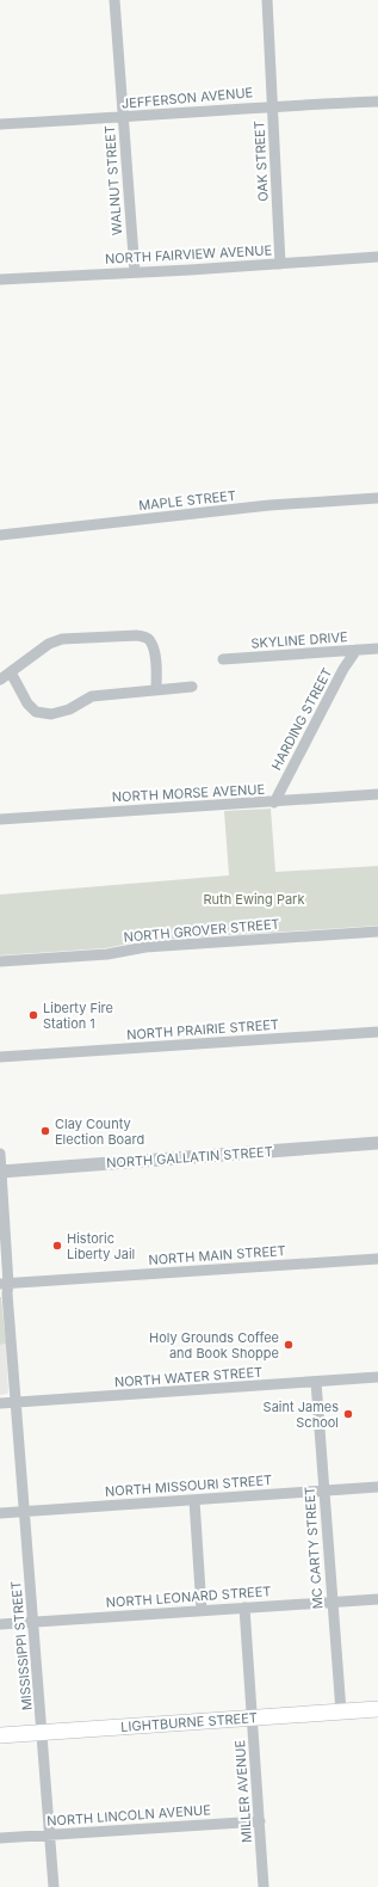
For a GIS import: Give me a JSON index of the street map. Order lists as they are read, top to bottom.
{
  "streets": {
    "main road": ["LIGHTBURNE STREET"],
    "street": [
      "JEFFERSON AVENUE",
      "OAK STREET",
      "WALNUT STREET",
      "NORTH FAIRVIEW AVENUE",
      "MAPLE STREET",
      "SKYLINE DRIVE",
      "HARDING STREET",
      "NORTH MORSE AVENUE",
      "NORTH GROVER STREET",
      "NORTH PRAIRIE STREET",
      "NORTH GALLATIN STREET",
      "NORTH MAIN STREET",
      "NORTH WATER STREET",
      "NORTH MISSOURI STREET",
      "MC CARTY STREET",
      "NORTH LEONARD STREET",
      "MISSISSIPPI STREET",
      "MILLER AVENUE",
      "NORTH LINCOLN AVENUE"
    ]
  },
  "crossings": [
    ["JEFFERSON AVENUE", "OAK STREET"],
    ["JEFFERSON AVENUE", "WALNUT STREET"],
    ["OAK STREET", "NORTH FAIRVIEW AVENUE"],
    ["WALNUT STREET", "NORTH FAIRVIEW AVENUE"],
    ["SKYLINE DRIVE", "HARDING STREET"],
    ["HARDING STREET", "NORTH MORSE AVENUE"],
    ["NORTH GALLATIN STREET", "MISSISSIPPI STREET"],
    ["NORTH MAIN STREET", "MISSISSIPPI STREET"],
    ["NORTH WATER STREET", "MC CARTY STREET"],
    ["NORTH WATER STREET", "MISSISSIPPI STREET"],
    ["NORTH MISSOURI STREET", "MC CARTY STREET"],
    ["NORTH MISSOURI STREET", "MISSISSIPPI STREET"],
    ["MC CARTY STREET", "NORTH LEONARD STREET"],
    ["MC CARTY STREET", "LIGHTBURNE STREET"],
    ["NORTH LEONARD STREET", "MISSISSIPPI STREET"],
    ["NORTH LEONARD STREET", "MILLER AVENUE"],
    ["MISSISSIPPI STREET", "LIGHTBURNE STREET"],
    ["MISSISSIPPI STREET", "NORTH LINCOLN AVENUE"],
    ["LIGHTBURNE STREET", "MILLER AVENUE"],
    ["MILLER AVENUE", "NORTH LINCOLN AVENUE"]
  ],
  "parks": ["Ruth Ewing Park"],
  "places": [
    "Liberty Fire Station 1",
    "Clay County Election Board",
    "Historic Liberty Jail",
    "Holy Grounds Coffee and Book Shoppe",
    "Saint James School"
  ]
}
